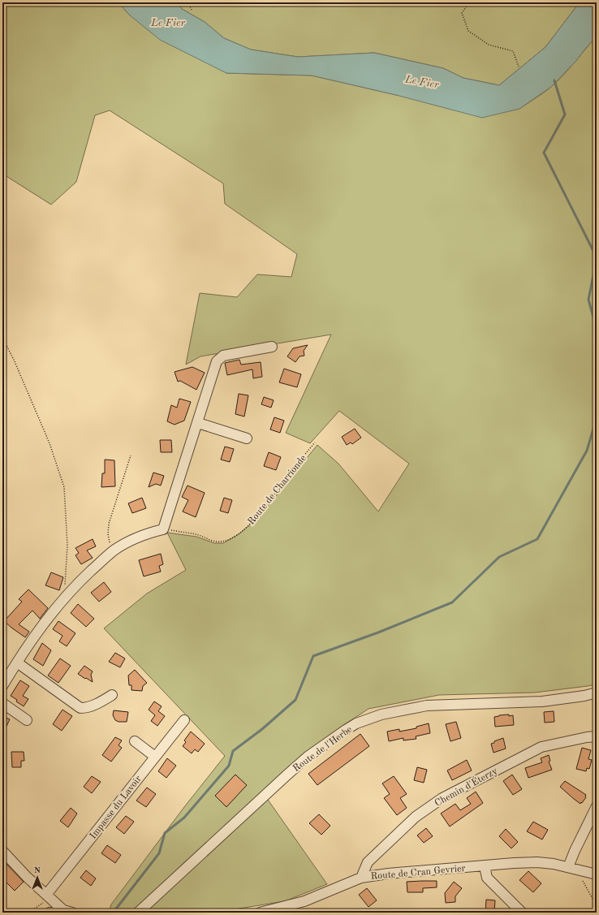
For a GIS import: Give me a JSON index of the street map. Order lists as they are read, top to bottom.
{
  "streets": {
    "street": [
      "Route de l'Herbe",
      "Chemin d'Éterzy",
      "Impasse du Lavoir",
      "Route de Cran Gevrier"
    ],
    "path": ["Route de Charrionde"]
  },
  "crossings": [
    ["Chemin d'Éterzy", "Route de Cran Gevrier"]
  ],
  "water": ["Le Fier"],
  "north": "top"
}
